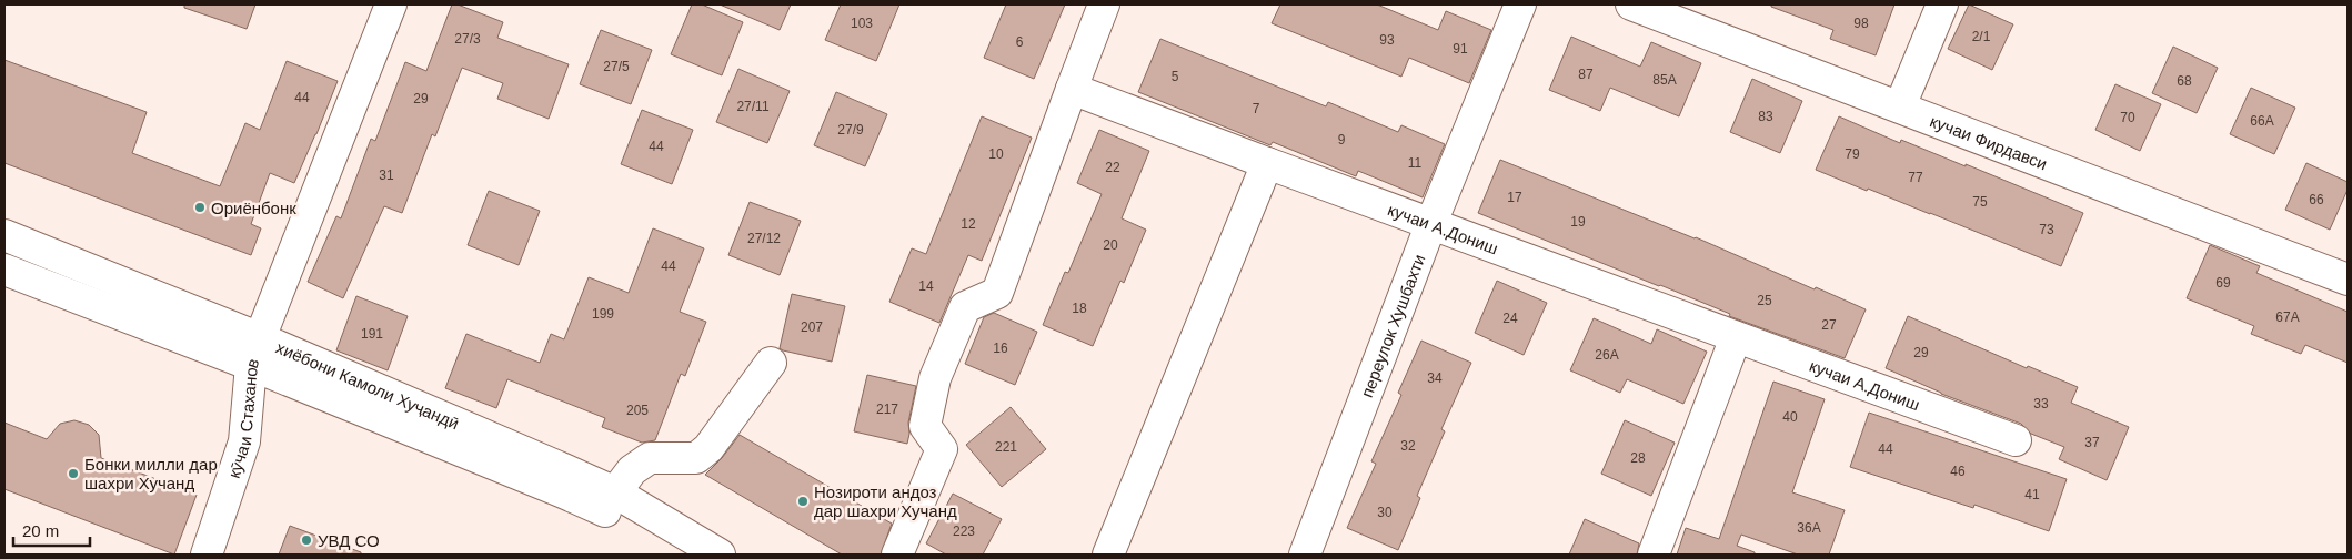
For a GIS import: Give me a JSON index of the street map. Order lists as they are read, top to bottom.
{
  "streets": {
    "street": [
      "кучаи Фирдавси",
      "кучаи А.Дониш",
      "переулок Хушбахти",
      "хиёбони Камоли Хуҷандӣ",
      "кӯчаи Стаханов"
    ]
  },
  "crossings": [
    ["кучаи А.Дониш", "переулок Хушбахти"],
    ["хиёбони Камоли Хуҷандӣ", "кӯчаи Стаханов"]
  ],
  "places": [
    "Ориёнбонк",
    "Бонки милли дар шахри Хучанд",
    "Нозироти андоз дар шахри Хучанд",
    "УВД СО"
  ],
  "house_numbers": [
    "103",
    "98",
    "2/1",
    "27/3",
    "93",
    "6",
    "91",
    "27/5",
    "87",
    "5",
    "85А",
    "68",
    "44",
    "29",
    "27/11",
    "7",
    "83",
    "70",
    "66А",
    "27/9",
    "9",
    "44",
    "10",
    "79",
    "11",
    "22",
    "31",
    "77",
    "17",
    "66",
    "75",
    "19",
    "12",
    "73",
    "27/12",
    "20",
    "44",
    "69",
    "14",
    "25",
    "18",
    "199",
    "67А",
    "24",
    "27",
    "207",
    "191",
    "16",
    "29",
    "26А",
    "34",
    "33",
    "217",
    "205",
    "40",
    "37",
    "32",
    "221",
    "44",
    "28",
    "46",
    "41",
    "30",
    "36А",
    "223"
  ],
  "scale_bar": "20 m"
}
